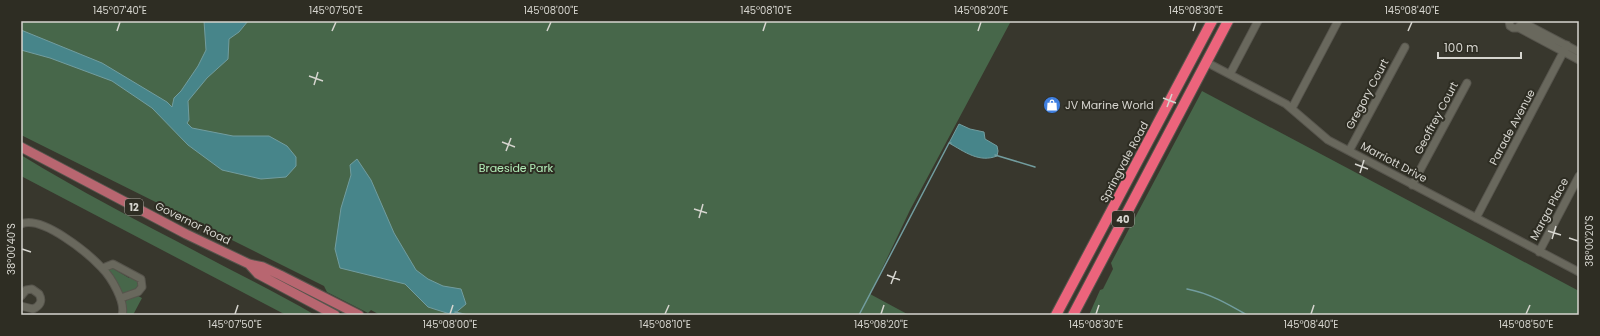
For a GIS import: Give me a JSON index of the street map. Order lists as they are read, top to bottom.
{
  "streets": {
    "highway": ["Springvale Road", "40"],
    "main road": ["12", "Governor Road"],
    "street": [
      "Gregory Court",
      "Geoffrey Court",
      "Parade Avenue",
      "Marriott Drive",
      "Marga Place"
    ]
  },
  "crossings": [
    ["Gregory Court", "Marriott Drive"],
    ["Geoffrey Court", "Marriott Drive"],
    ["Parade Avenue", "Marriott Drive"],
    ["Marriott Drive", "Marga Place"],
    ["Marriott Drive", "40"]
  ],
  "parks": ["Braeside Park"],
  "places": {
    "shop": ["JV Marine World"]
  },
  "scale_bar": "100 m",
  "coordinates": [
    "145°07'40\"E",
    "145°07'50\"E",
    "145°08'00\"E",
    "145°08'10\"E",
    "145°08'20\"E",
    "145°08'30\"E",
    "145°08'40\"E",
    "38°00'20\"S",
    "38°00'40\"S",
    "145°08'50\"E"
  ]
}
